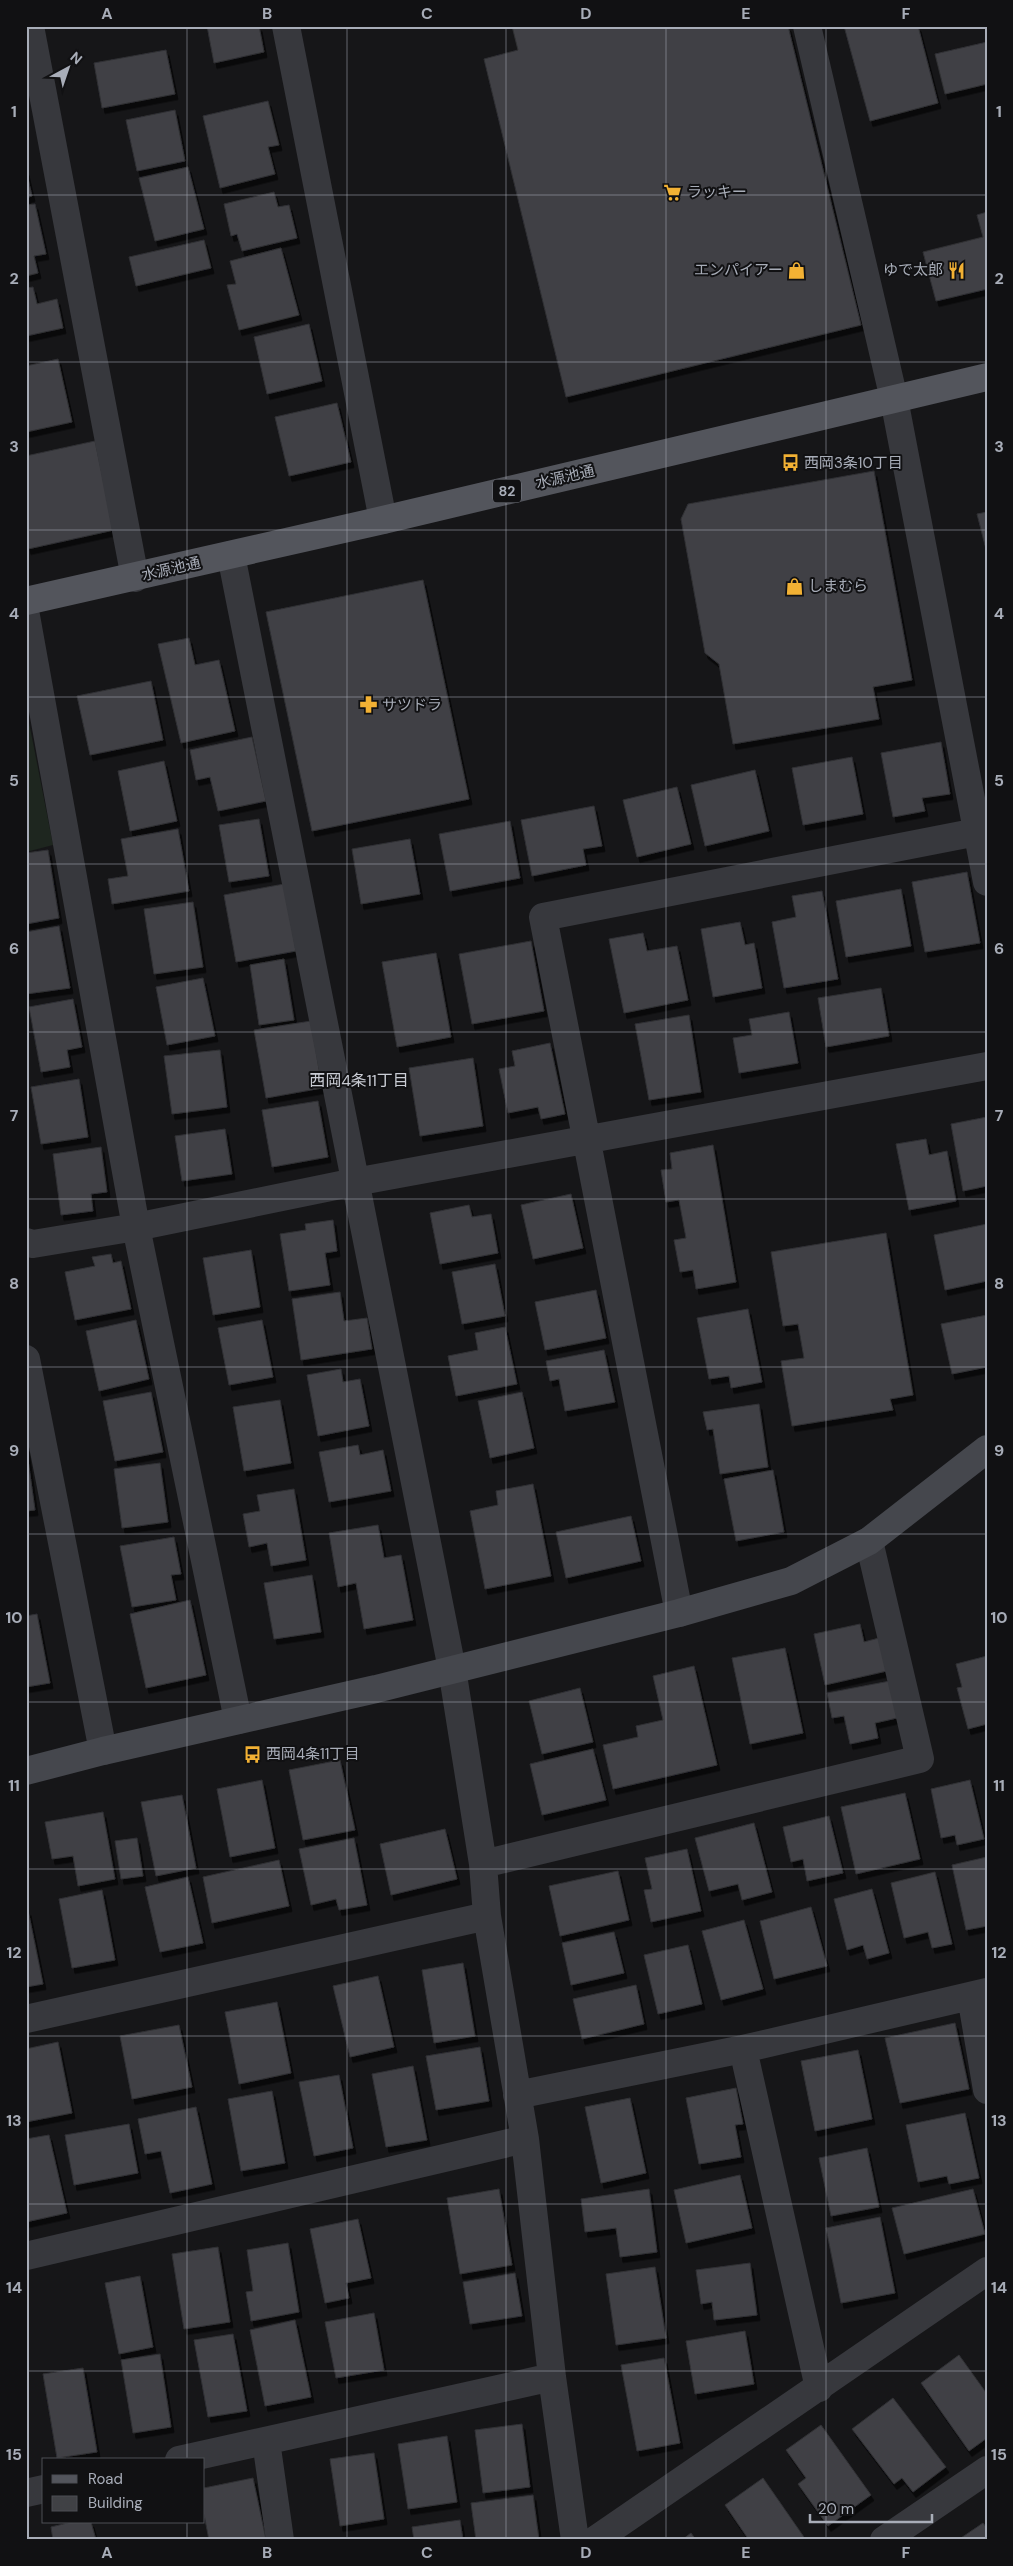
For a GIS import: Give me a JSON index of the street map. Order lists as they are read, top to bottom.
{
  "streets": {
    "main road": ["水源池通", "82"]
  },
  "districts": ["西岡4条11丁目"],
  "places": {
    "supermarket": ["ラッキー"],
    "shop": ["エンパイアー", "しまむら"],
    "restaurant": ["ゆで太郎"],
    "bus stop": ["西岡3条10丁目", "西岡4条11丁目"],
    "pharmacy": ["サツドラ"]
  },
  "legend": ["Road", "Building"],
  "scale_bar": "20 m",
  "north": "top right",
  "grid": {
    "columns": [
      "A",
      "B",
      "C",
      "D",
      "E",
      "F"
    ],
    "rows": [
      "1",
      "2",
      "3",
      "4",
      "5",
      "6",
      "7",
      "8",
      "9",
      "10",
      "11",
      "12",
      "13",
      "14",
      "15"
    ]
  }
}
